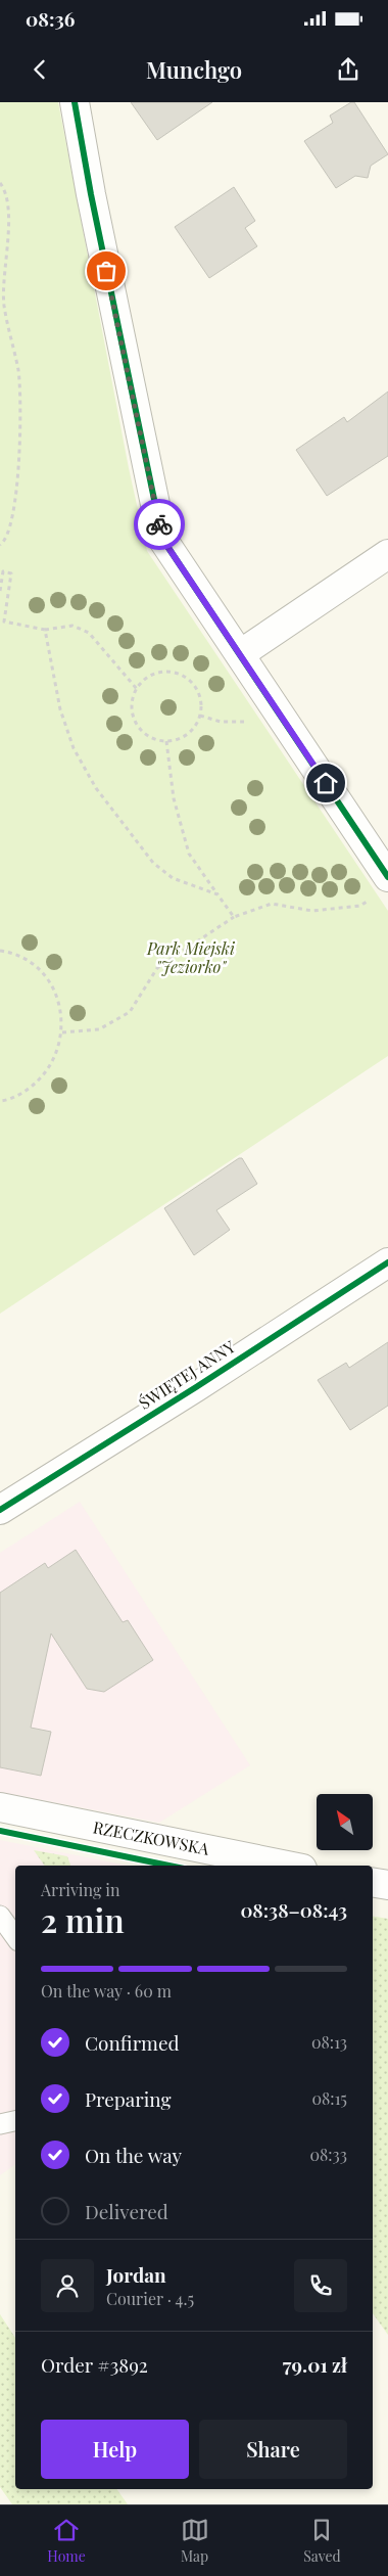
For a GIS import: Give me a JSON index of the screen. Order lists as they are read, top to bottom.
{
  "streets": {
    "street": ["ŚWIĘTEJ ANNY", "RZECZKOWSKA"]
  },
  "parks": ["Park Miejski \"Jeziorko\""],
  "north": "top left",
  "page": {
    "status": "08:36",
    "header": "Munchgo",
    "heading": ["2 min", "Arriving in", "08:38–08:43"],
    "panel": [
      "Jordan",
      "Courier · 4.5",
      "Order #3892",
      "79.01 zł"
    ],
    "bar": "On the way · 60 m",
    "list": [
      ["Confirmed", "08:13"],
      ["Preparing", "08:15"],
      ["On the way", "08:33"],
      "Delivered"
    ],
    "buttons": ["Help", "Share"],
    "tabs": ["Home", "Map", "Saved"]
  }
}
